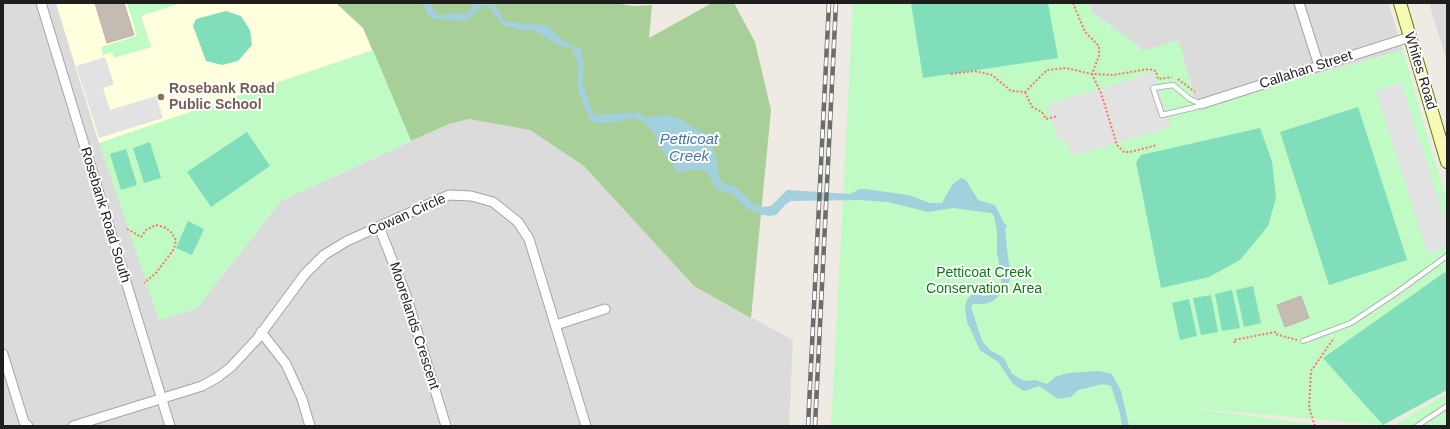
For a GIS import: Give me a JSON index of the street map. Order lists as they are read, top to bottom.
{
  "streets": {
    "street": [
      "Callahan Street",
      "Whites Road",
      "Rosebank Road South",
      "Cowan Circle",
      "Moorelands Crescent"
    ]
  },
  "crossings": [
    ["Callahan Street", "Whites Road"],
    ["Rosebank Road South", "Cowan Circle"],
    ["Cowan Circle", "Moorelands Crescent"]
  ],
  "water": ["Petticoat Creek"],
  "parks": ["Petticoat Creek Conservation Area"],
  "places": ["Rosebank Road Public School"]
}
